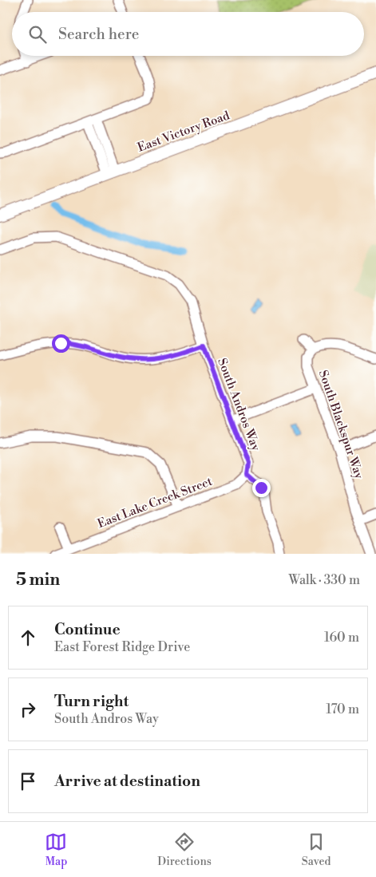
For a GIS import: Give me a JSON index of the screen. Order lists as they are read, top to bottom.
{
  "streets": {
    "main road": ["East Victory Road"],
    "street": ["South Andros Way", "South Blackspur Way", "East Lake Creek Street"]
  },
  "crossings": [
    ["South Andros Way", "East Lake Creek Street"]
  ],
  "page": {
    "search": "Search here",
    "heading": ["5 min", "Walk · 330 m"],
    "list": [
      ["Continue", "East Forest Ridge Drive", "160 m"],
      ["Turn right", "South Andros Way", "170 m"],
      "Arrive at destination"
    ],
    "nav": ["Map", "Directions", "Saved"]
  }
}
